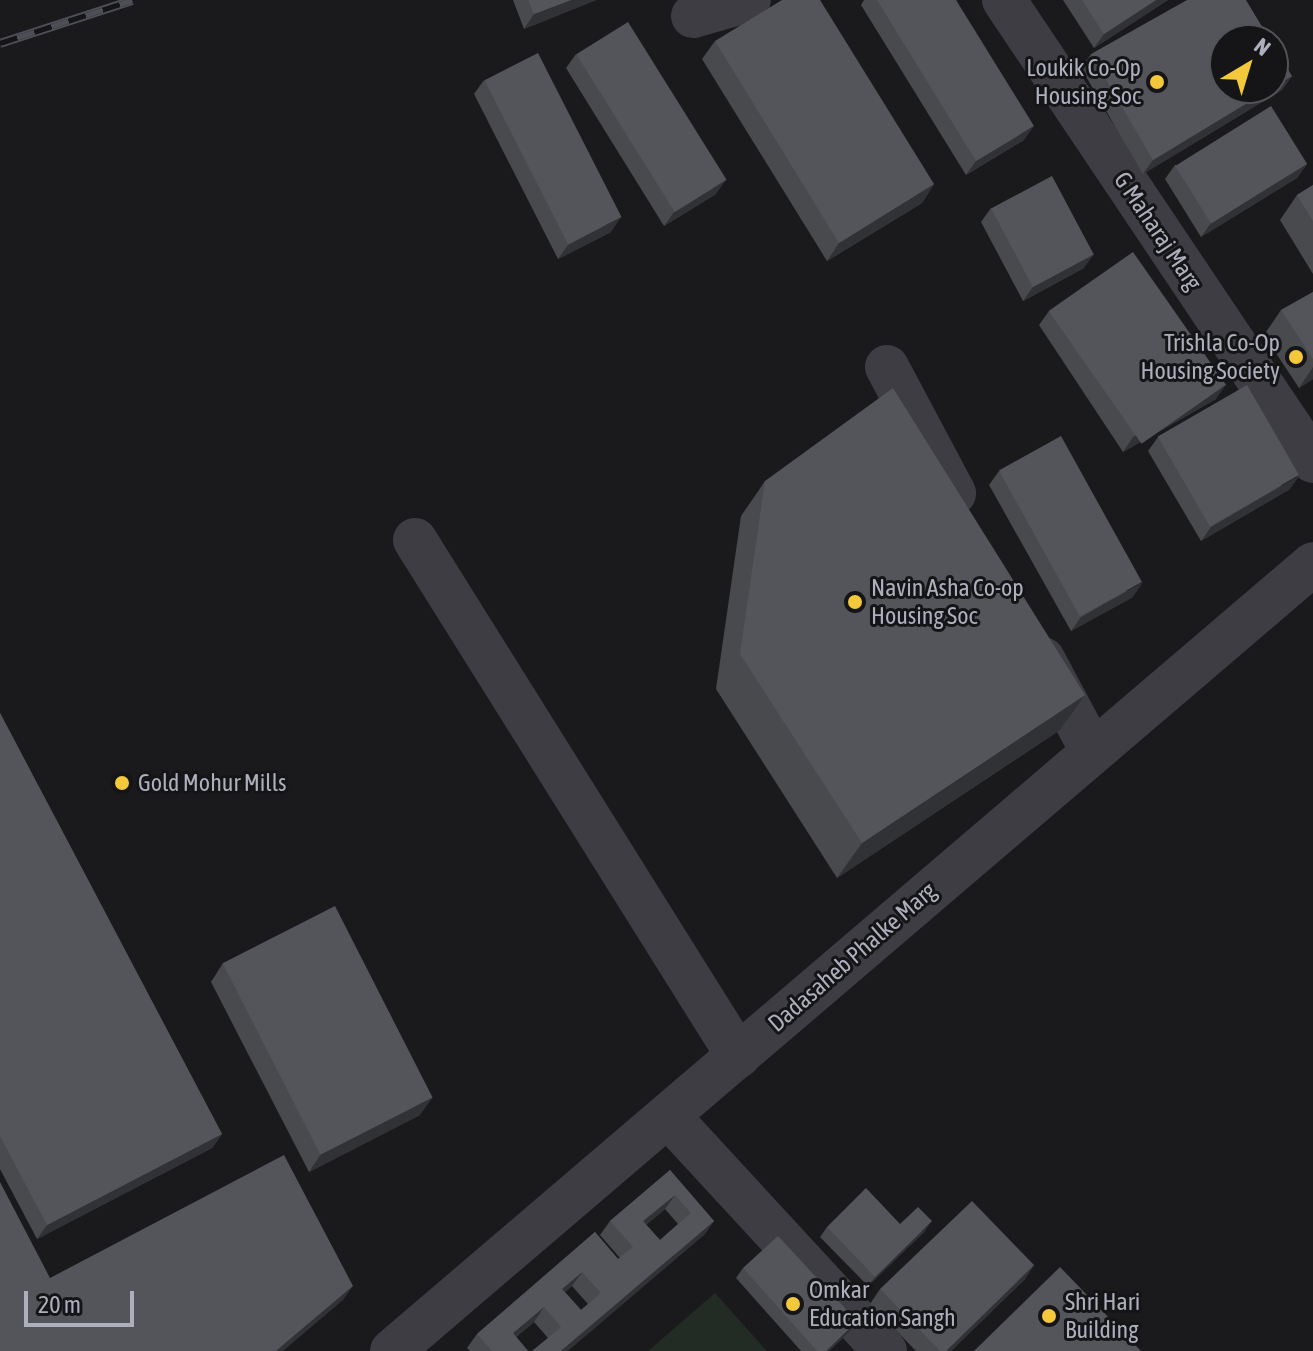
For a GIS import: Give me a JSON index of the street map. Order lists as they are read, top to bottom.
{
  "streets": {
    "street": ["G Maharaj Marg", "Dadasaheb Phalke Marg"]
  },
  "places": [
    "Loukik Co-Op Housing Soc",
    "Trishla Co-Op Housing Society",
    "Navin Asha Co-op Housing Soc",
    "Gold Mohur Mills",
    "Omkar Education Sangh",
    "Shri Hari Building"
  ],
  "scale_bar": "20 m",
  "north": "top right"
}
